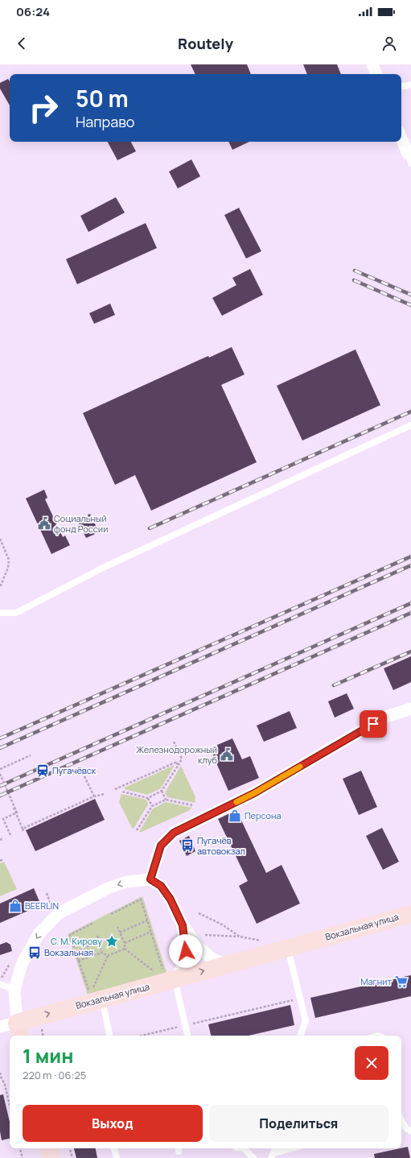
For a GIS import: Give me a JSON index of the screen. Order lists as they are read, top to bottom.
{
  "streets": {
    "street": ["Вокзальная улица"]
  },
  "places": {
    "public building": ["Социальный фонд России", "Железнодорожный клуб"],
    "station": ["Пугачёвск"],
    "shop": ["Персона", "BEERLIN"],
    "bus stop": ["Пугачёв автовокзал", "Вокзальная"],
    "place": ["С. М. Кирову"],
    "supermarket": ["Магнит"]
  },
  "page": {
    "status": "06:24",
    "header": "Routely",
    "turn": ["50 m", "Направо"],
    "heading": ["1 мин", "220 m · 06:25"],
    "buttons": ["Выход", "Поделиться"]
  }
}
